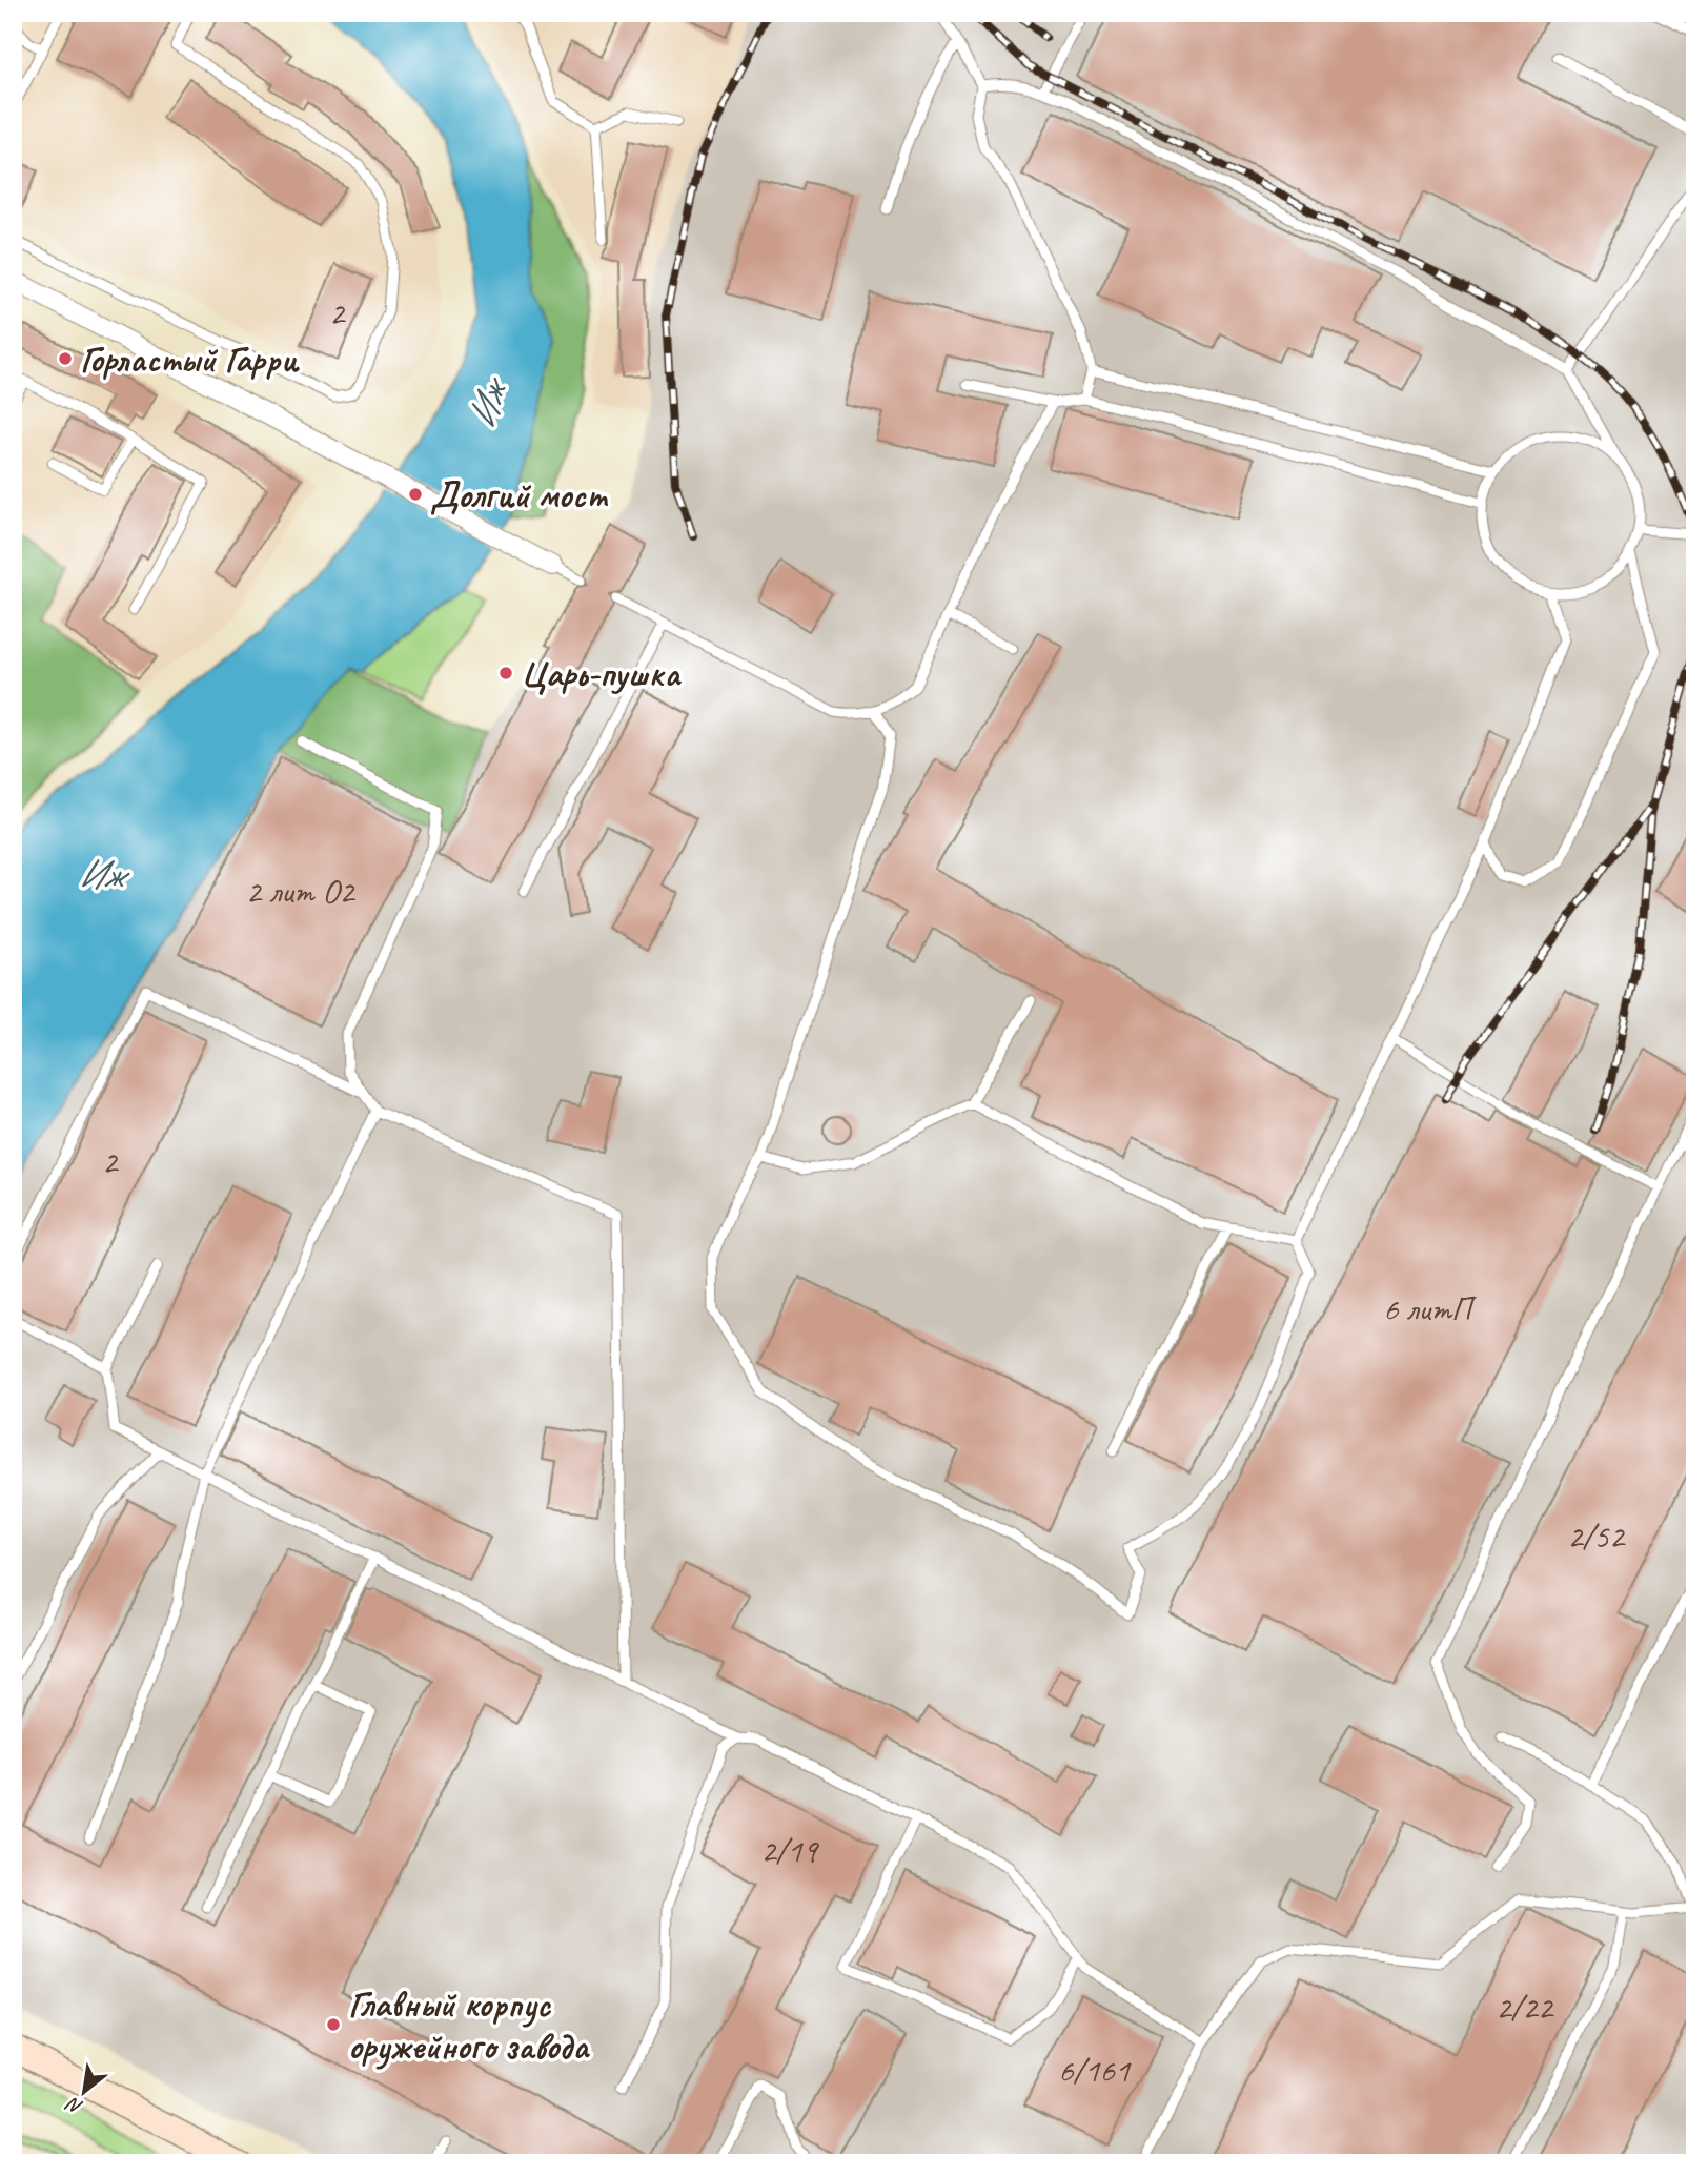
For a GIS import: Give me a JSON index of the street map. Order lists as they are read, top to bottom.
{
  "water": ["Иж"],
  "places": [
    "Горластый Гарри",
    "Долгий мост",
    "Царь-пушка",
    "Главный корпус оружейного завода"
  ],
  "house_numbers": [
    "2",
    "2 лит О2",
    "2",
    "6 литП",
    "2/52",
    "2/19",
    "2/22",
    "6/161"
  ],
  "north": "bottom left"
}
